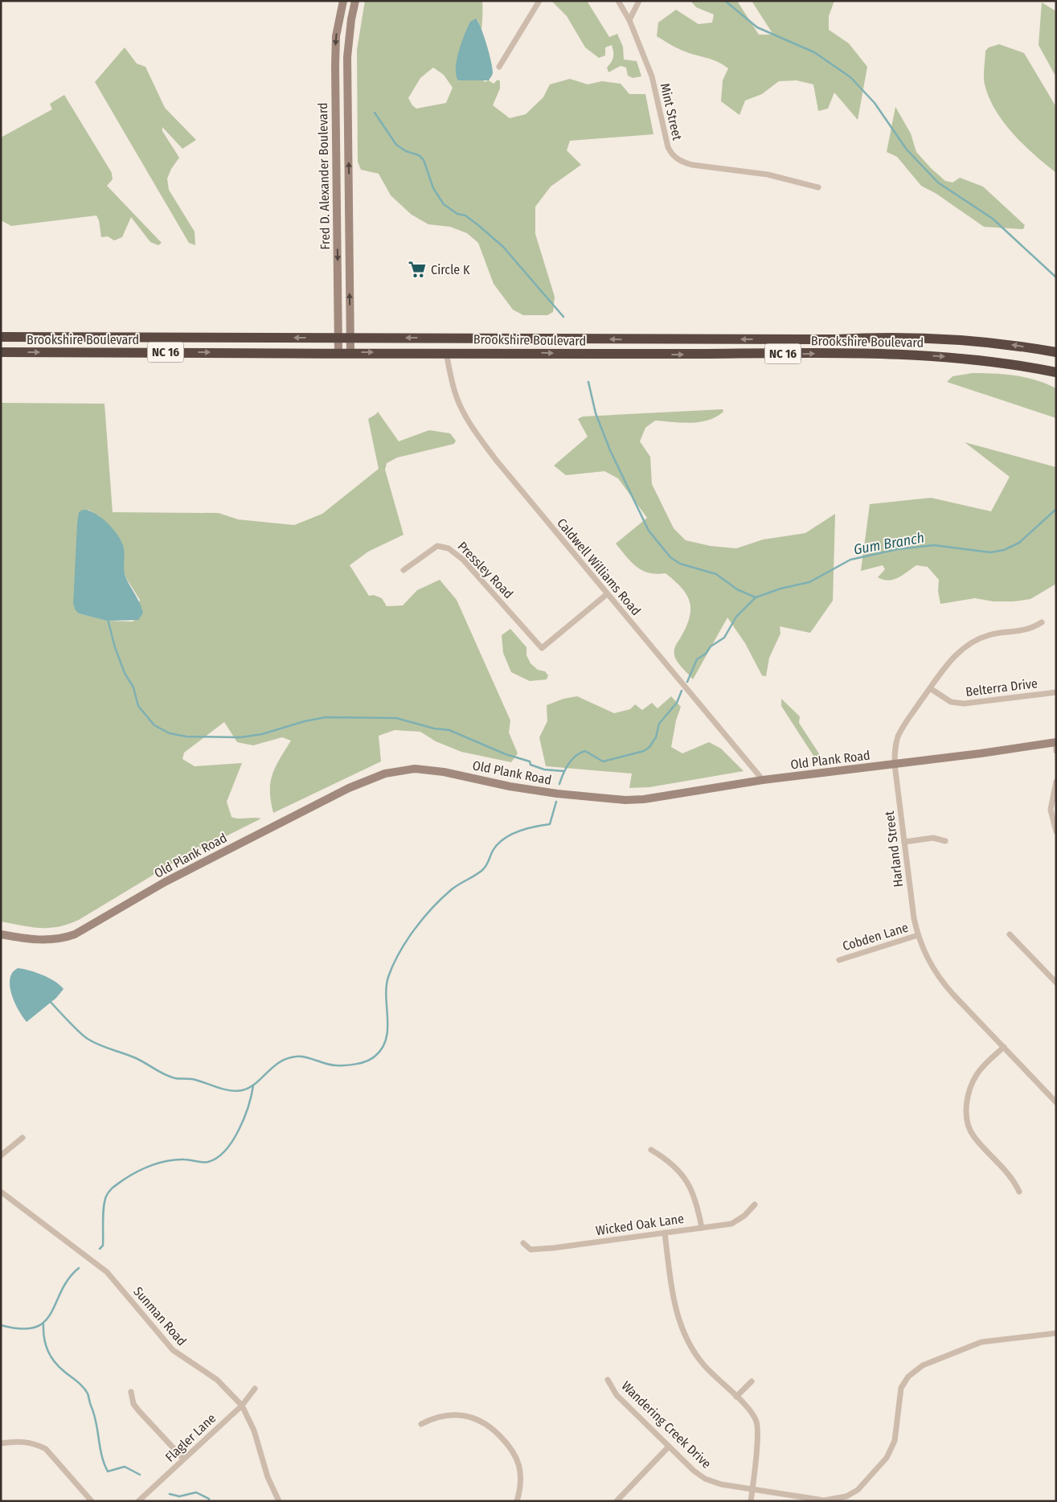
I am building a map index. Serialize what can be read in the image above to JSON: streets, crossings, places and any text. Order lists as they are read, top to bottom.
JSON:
{
  "streets": {
    "highway": ["Brookshire Boulevard", "NC 16"],
    "street": [
      "Mint Street",
      "Fred D. Alexander Boulevard",
      "Caldwell Williams Road",
      "Pressley Road",
      "Belterra Drive",
      "Old Plank Road",
      "Harland Street",
      "Cobden Lane",
      "Wicked Oak Lane",
      "Sunman Road",
      "Wandering Creek Drive",
      "Flagler Lane"
    ]
  },
  "crossings": [
    ["Fred D. Alexander Boulevard", "Brookshire Boulevard"],
    ["Brookshire Boulevard", "Caldwell Williams Road"],
    ["Caldwell Williams Road", "Pressley Road"],
    ["Caldwell Williams Road", "Old Plank Road"],
    ["Belterra Drive", "Harland Street"],
    ["Old Plank Road", "Harland Street"],
    ["Harland Street", "Cobden Lane"],
    ["Sunman Road", "Flagler Lane"]
  ],
  "water": ["Gum Branch"],
  "places": {
    "supermarket": ["Circle K"]
  }
}
